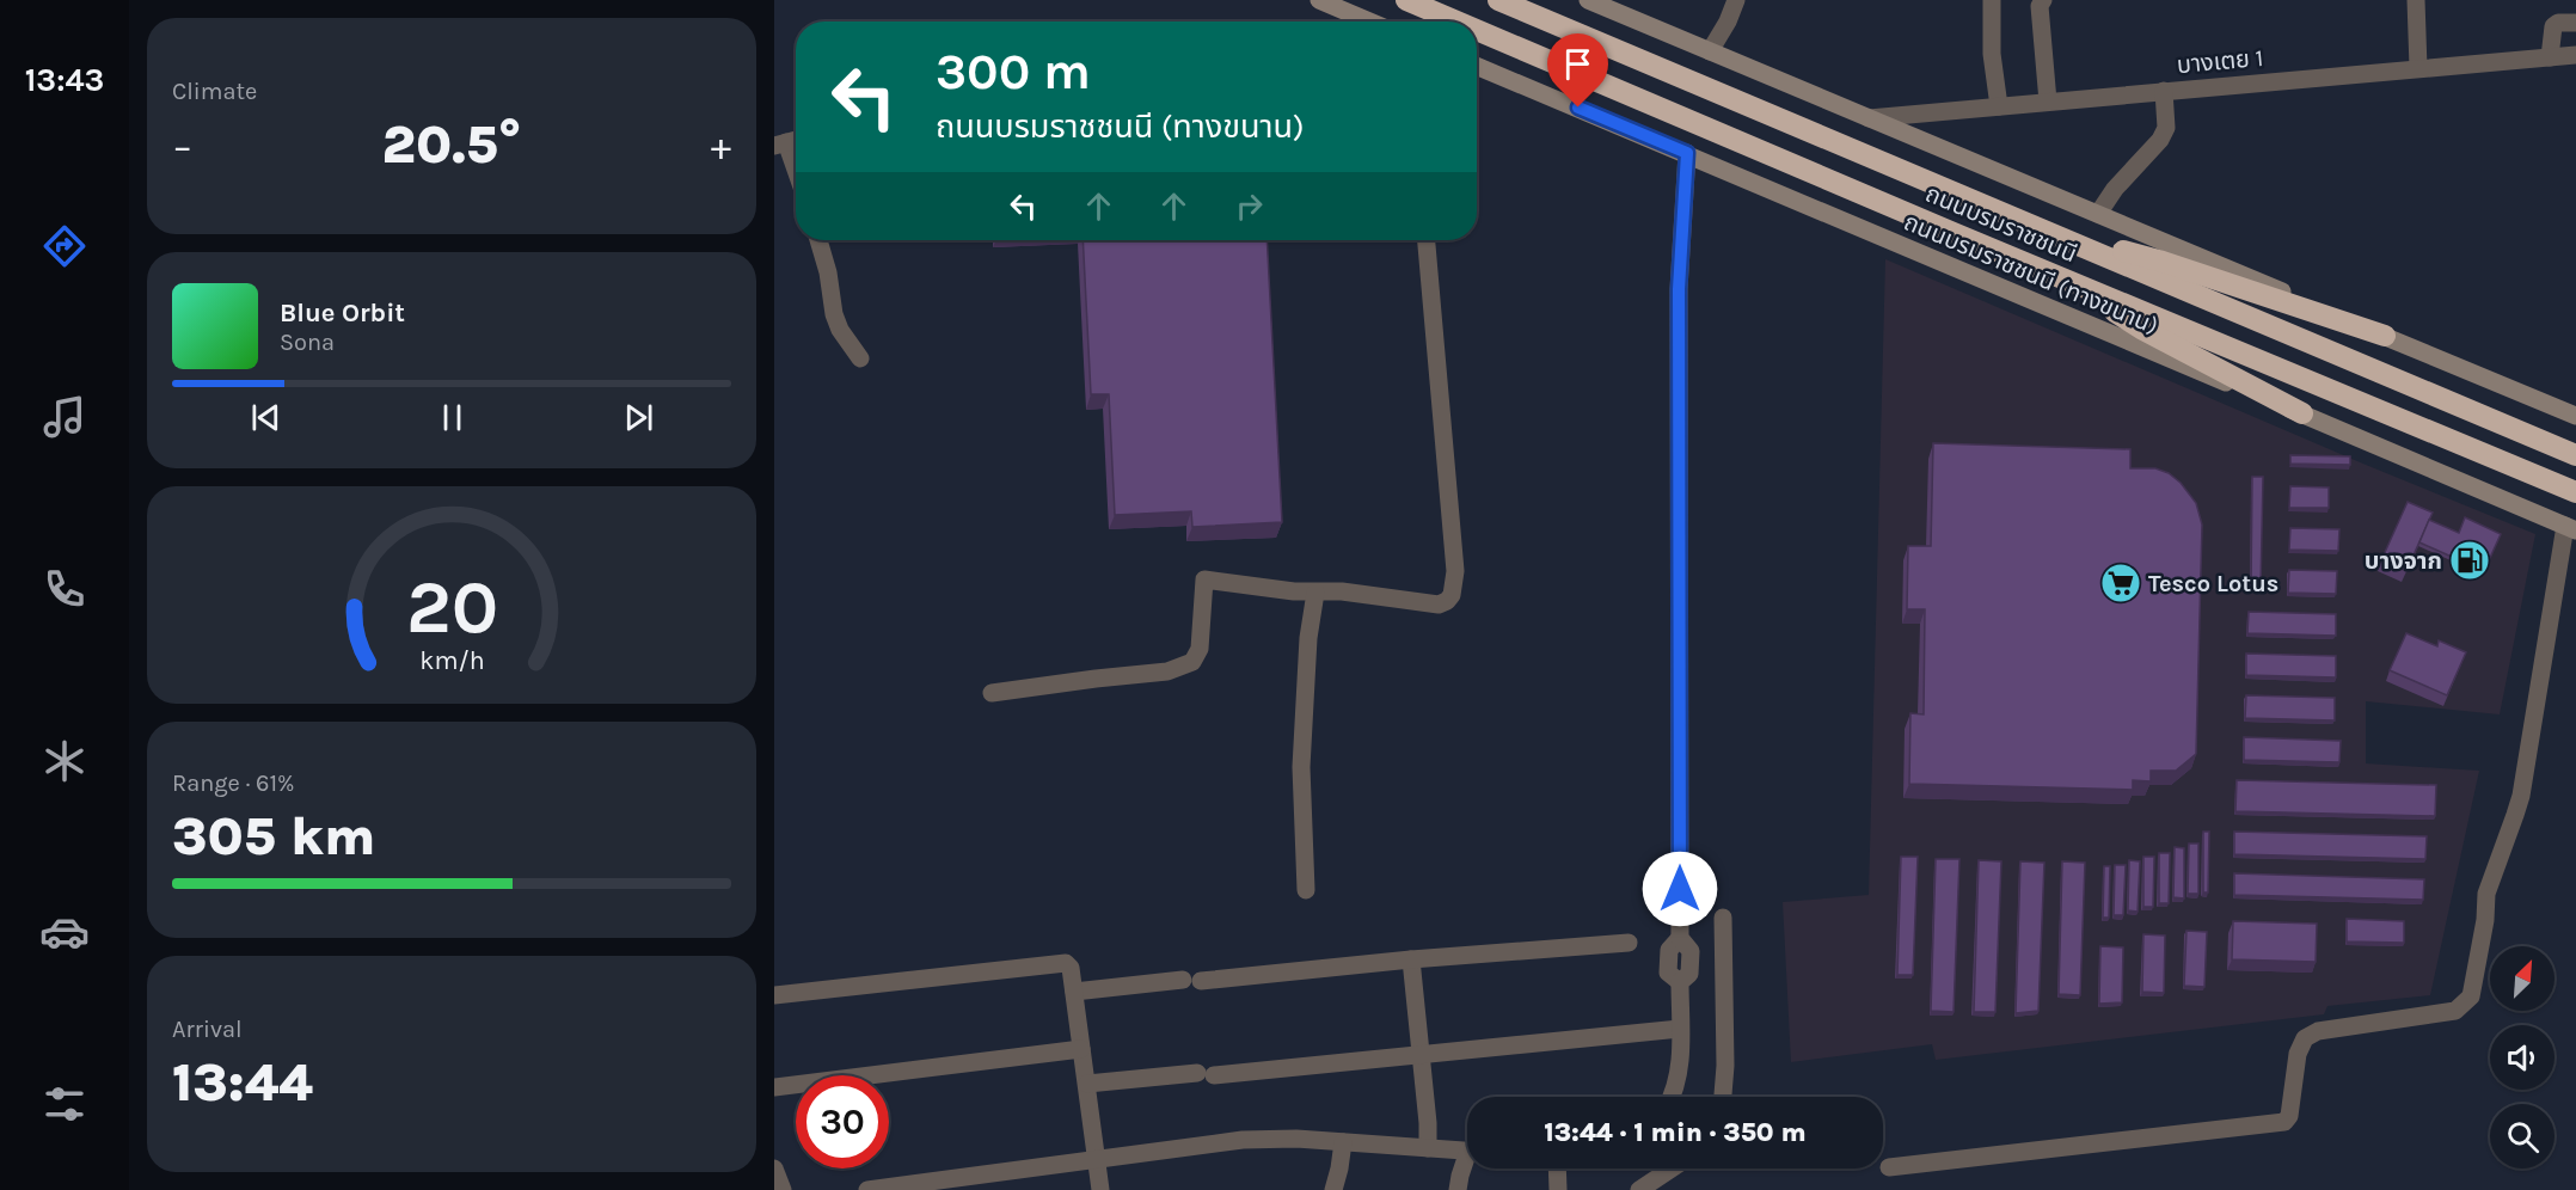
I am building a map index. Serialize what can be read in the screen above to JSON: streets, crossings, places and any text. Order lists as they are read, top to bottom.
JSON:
{
  "streets": {
    "highway": ["ถนนบรมราชชนนี"],
    "main road": ["ถนนบรมราชชนนี (ทางขนาน)"],
    "street": ["บางเตย 1"]
  },
  "places": {
    "fuel station": ["บางจาก"],
    "supermarket": ["Tesco Lotus"]
  },
  "north": "top right",
  "page": {
    "tabs": "13:43",
    "tile": [
      "Climate",
      ["Range · 61%", "305 km"],
      ["Arrival", "13:44"]
    ],
    "turn": ["300 m", "ถนนบรมราชชนนี (ทางขนาน)"],
    "heat": ["−", "20.5°", "+"],
    "song": ["Blue Orbit", "Sona"],
    "limit": "30",
    "trip": "13:44 · 1 min · 350 m",
    "gauge": ["20", "km/h"]
  }
}
